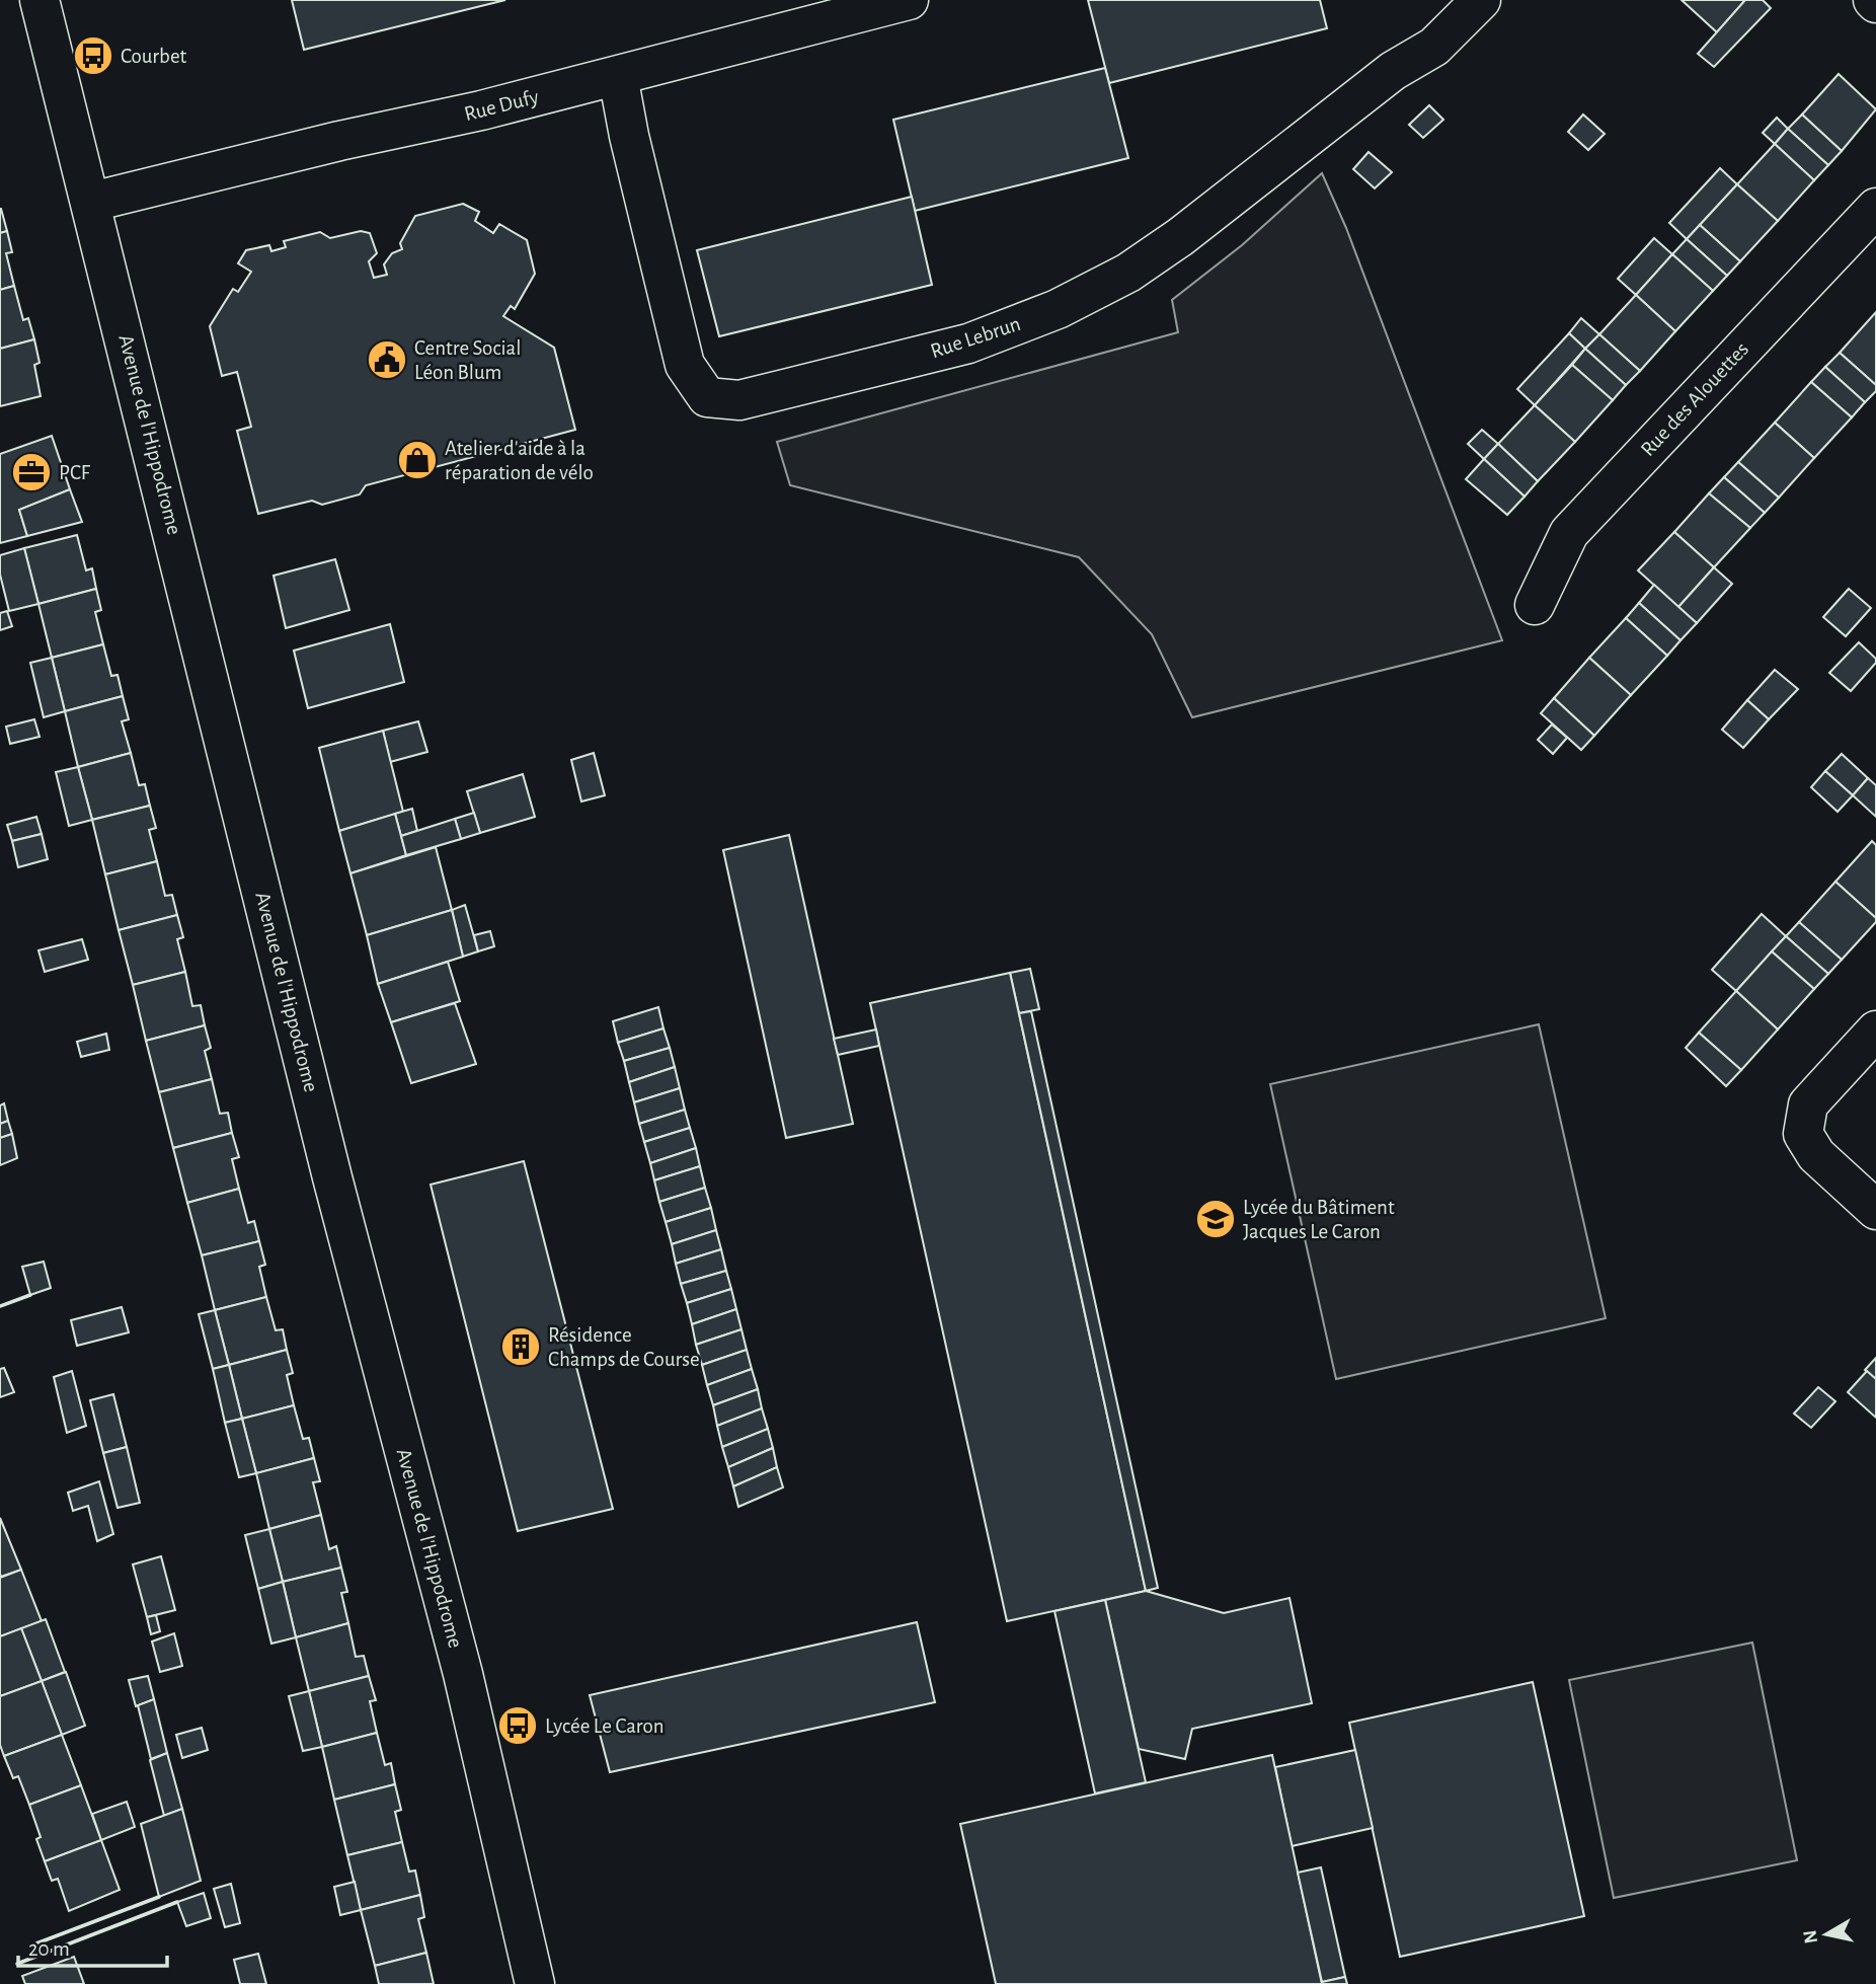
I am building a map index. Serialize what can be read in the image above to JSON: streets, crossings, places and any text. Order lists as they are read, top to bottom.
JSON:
{
  "streets": {
    "street": [
      "Rue Dufy",
      "Rue Lebrun",
      "Rue des Alouettes",
      "Avenue de l'Hippodrome"
    ]
  },
  "crossings": [
    ["Rue Dufy", "Rue Lebrun"],
    ["Rue Dufy", "Avenue de l'Hippodrome"]
  ],
  "places": {
    "bus stop": ["Courbet", "Lycée Le Caron"],
    "public building": ["Centre Social Léon Blum"],
    "shop": ["Atelier d'aide à la réparation de vélo"],
    "office": ["PCF"],
    "school or university": ["Lycée du Bâtiment Jacques Le Caron"],
    "building": ["Résidence Champs de Course"]
  },
  "scale_bar": "20 m",
  "north": "left"
}
